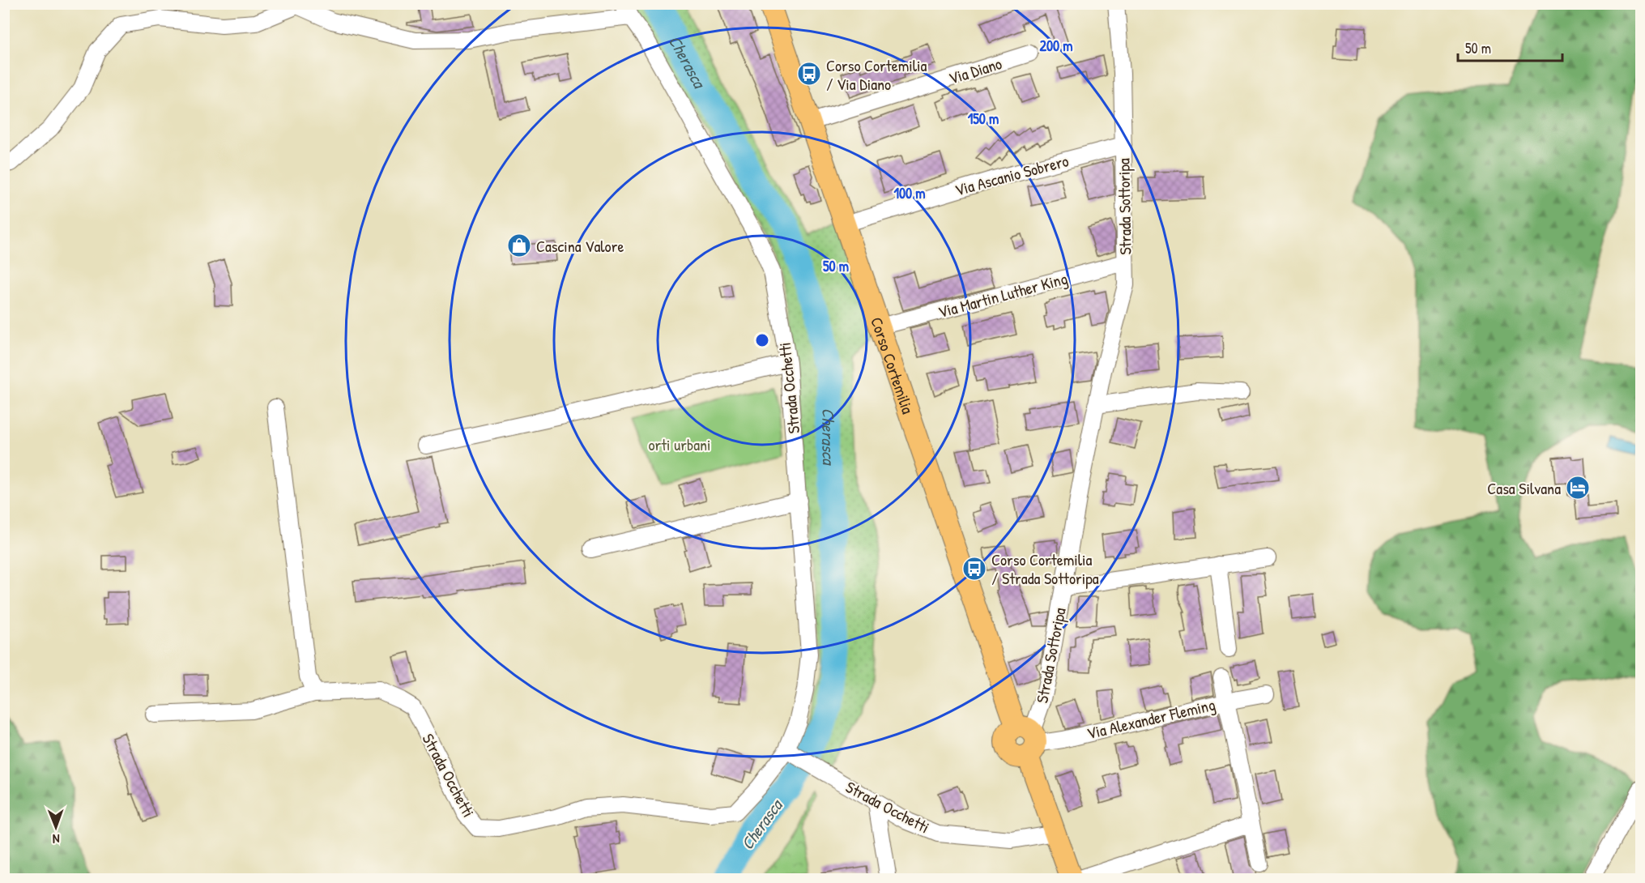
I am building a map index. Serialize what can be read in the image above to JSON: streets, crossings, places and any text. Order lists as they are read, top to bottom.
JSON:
{
  "streets": {
    "main road": ["Corso Cortemilia"],
    "street": [
      "Via Diano",
      "Via Ascanio Sobrero",
      "Strada Sottoripa",
      "Via Martin Luther King",
      "Strada Occhetti",
      "Via Alexander Fleming"
    ]
  },
  "crossings": [
    ["Via Diano", "Corso Cortemilia"],
    ["Via Ascanio Sobrero", "Strada Sottoripa"],
    ["Via Ascanio Sobrero", "Corso Cortemilia"],
    ["Strada Sottoripa", "Via Martin Luther King"],
    ["Strada Sottoripa", "Corso Cortemilia"],
    ["Strada Sottoripa", "Via Alexander Fleming"],
    ["Via Martin Luther King", "Corso Cortemilia"],
    ["Corso Cortemilia", "Strada Occhetti"],
    ["Corso Cortemilia", "Via Alexander Fleming"]
  ],
  "water": ["Cherasca"],
  "parks": ["orti urbani"],
  "places": {
    "bus stop": ["Corso Cortemilia / Via Diano", "Corso Cortemilia / Strada Sottoripa"],
    "shop": ["Cascina Valore"],
    "hotel": ["Casa Silvana"]
  },
  "scale_bar": "50 m",
  "north": "bottom",
  "rings": [
    "200 m",
    "150 m",
    "100 m",
    "50 m"
  ]
}
